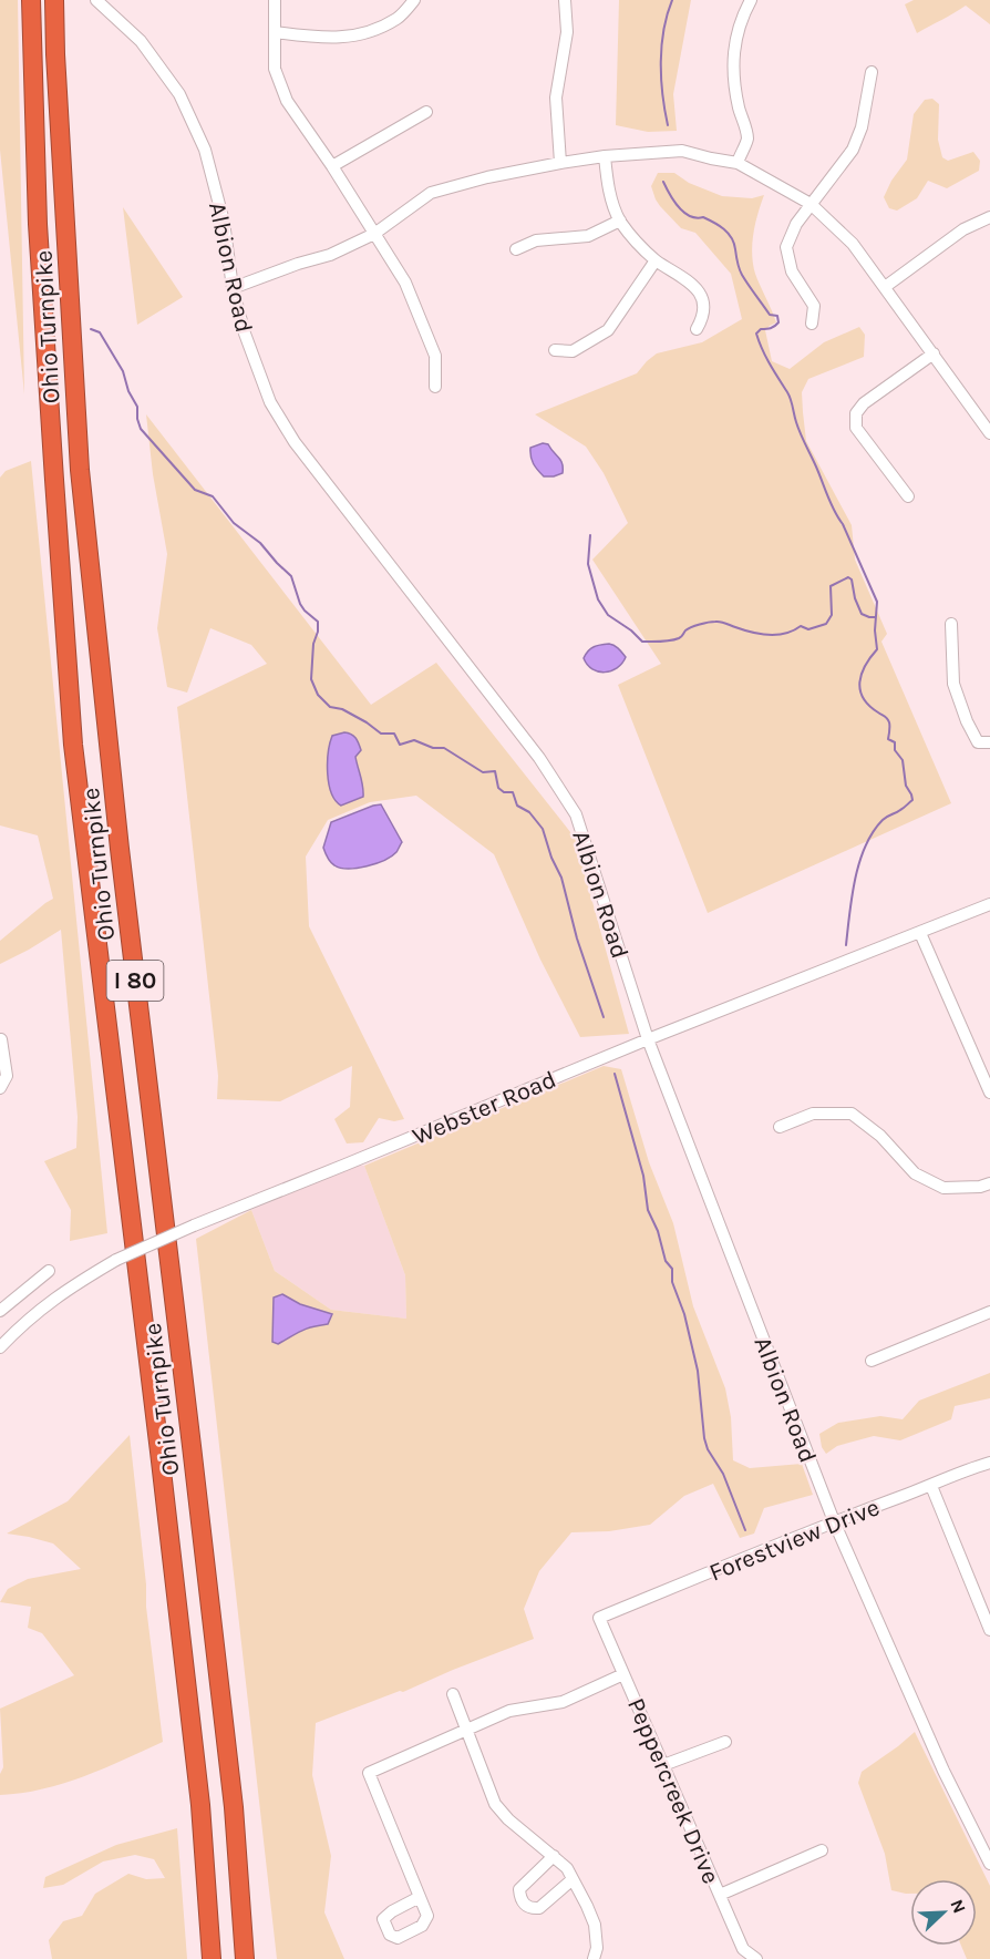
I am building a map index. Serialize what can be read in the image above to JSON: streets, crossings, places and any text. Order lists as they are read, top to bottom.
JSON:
{
  "streets": {
    "highway": ["Ohio Turnpike", "I 80"],
    "street": [
      "Albion Road",
      "Webster Road",
      "Forestview Drive",
      "Peppercreek Drive"
    ]
  },
  "crossings": [
    ["Albion Road", "Webster Road"],
    ["Albion Road", "Forestview Drive"],
    ["Forestview Drive", "Peppercreek Drive"]
  ],
  "north": "top right"
}
